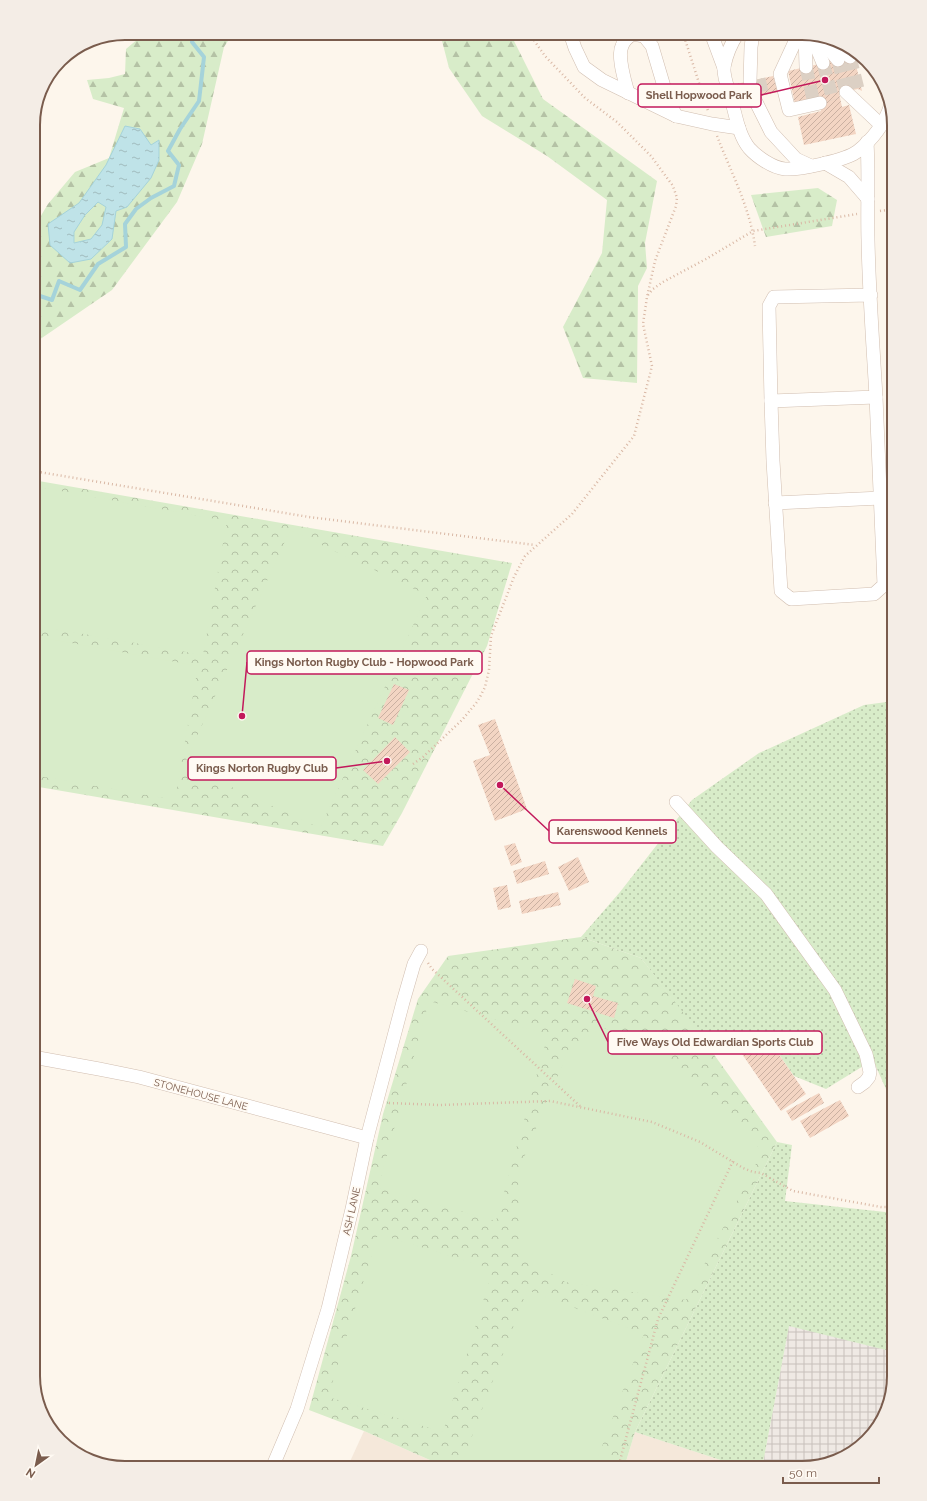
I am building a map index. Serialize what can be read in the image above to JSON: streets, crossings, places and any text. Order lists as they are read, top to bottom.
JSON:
{
  "streets": {
    "street": ["STONEHOUSE LANE", "ASH LANE"]
  },
  "crossings": [
    ["STONEHOUSE LANE", "ASH LANE"]
  ],
  "places": [
    "Shell Hopwood Park",
    "Kings Norton Rugby Club - Hopwood Park",
    "Kings Norton Rugby Club",
    "Karenswood Kennels",
    "Five Ways Old Edwardian Sports Club"
  ],
  "scale_bar": "50 m",
  "north": "bottom left"
}
